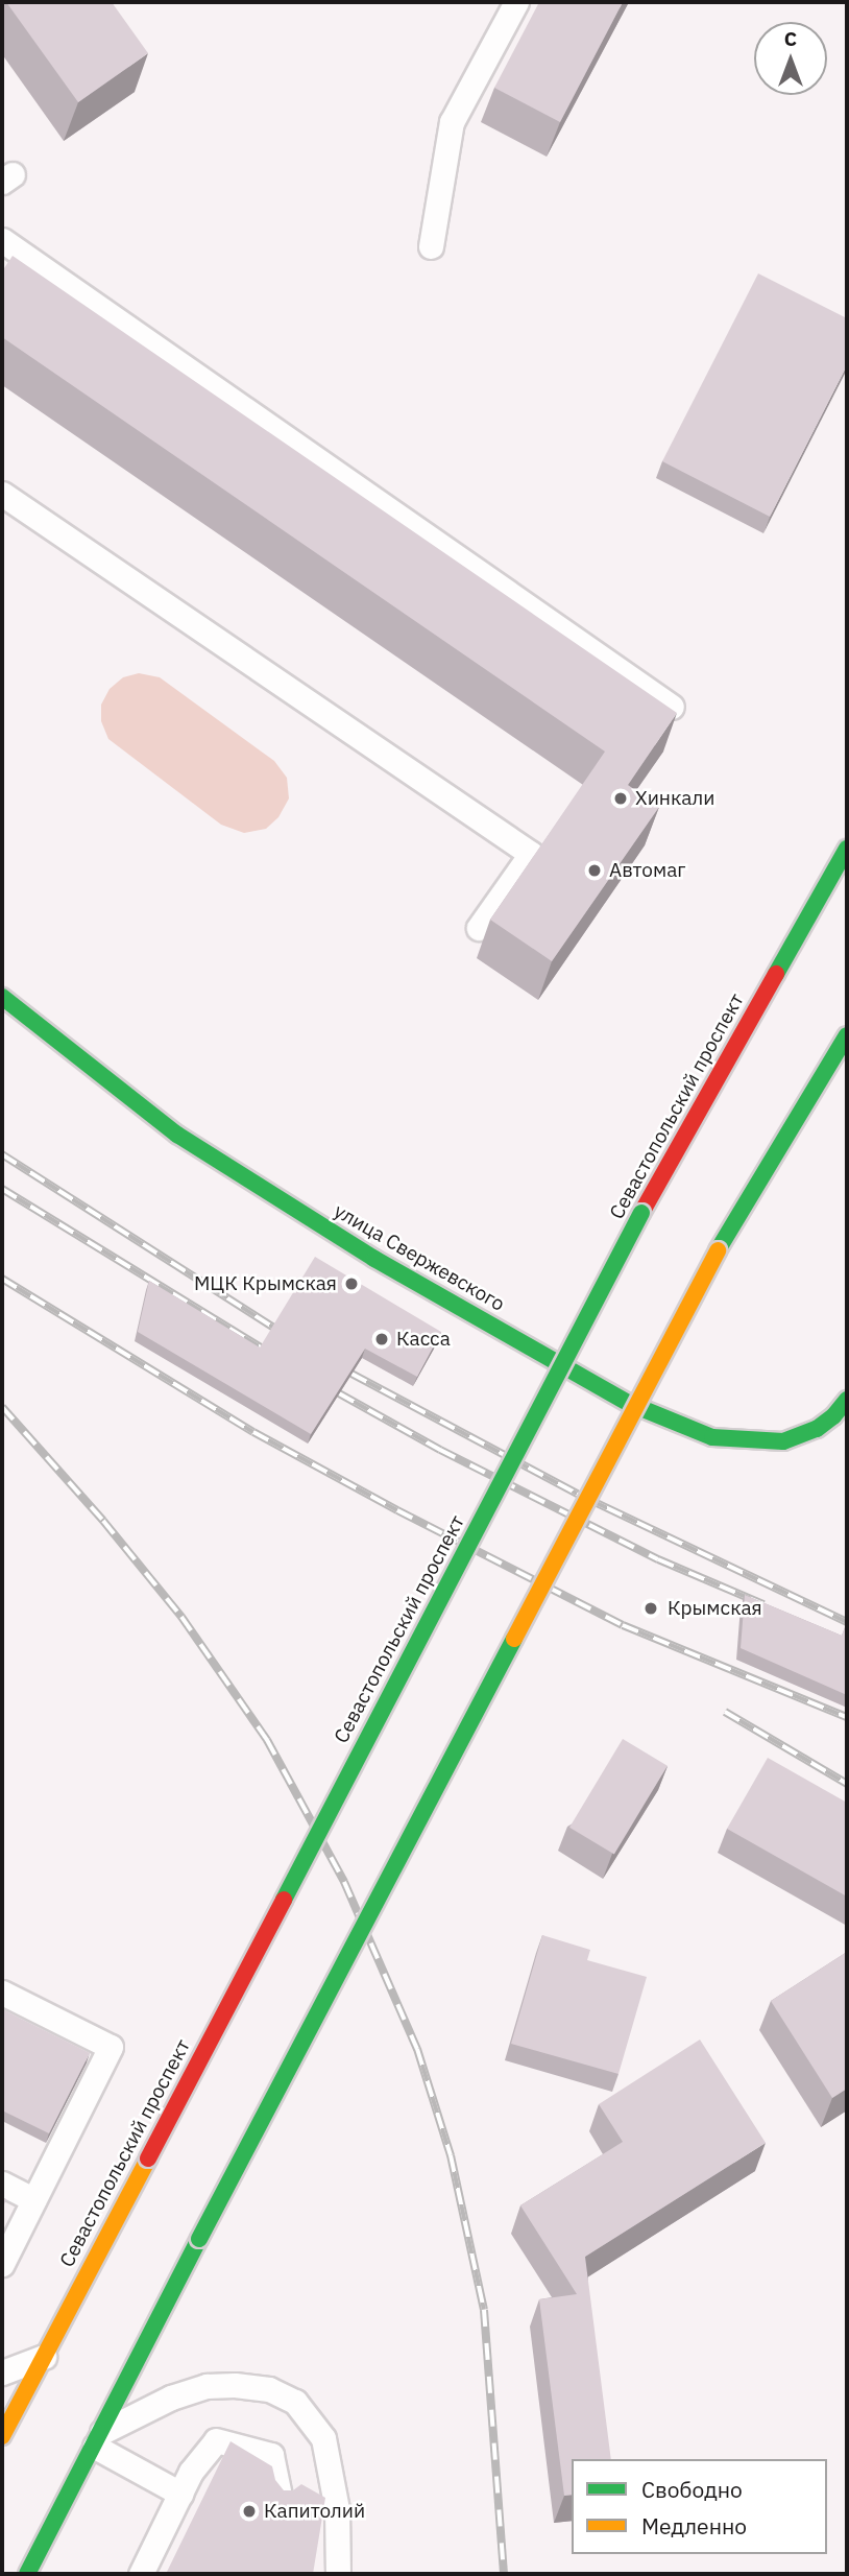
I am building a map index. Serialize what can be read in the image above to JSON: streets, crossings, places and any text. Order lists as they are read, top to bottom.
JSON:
{
  "streets": {
    "main road": ["Севастопольский проспект", "улица Свержевского"]
  },
  "places": [
    "Хинкали",
    "Автомаг",
    "МЦК Крымская",
    "Касса",
    "Крымская",
    "Капитолий"
  ],
  "legend": ["Свободно", "Медленно"],
  "north": "top"
}
